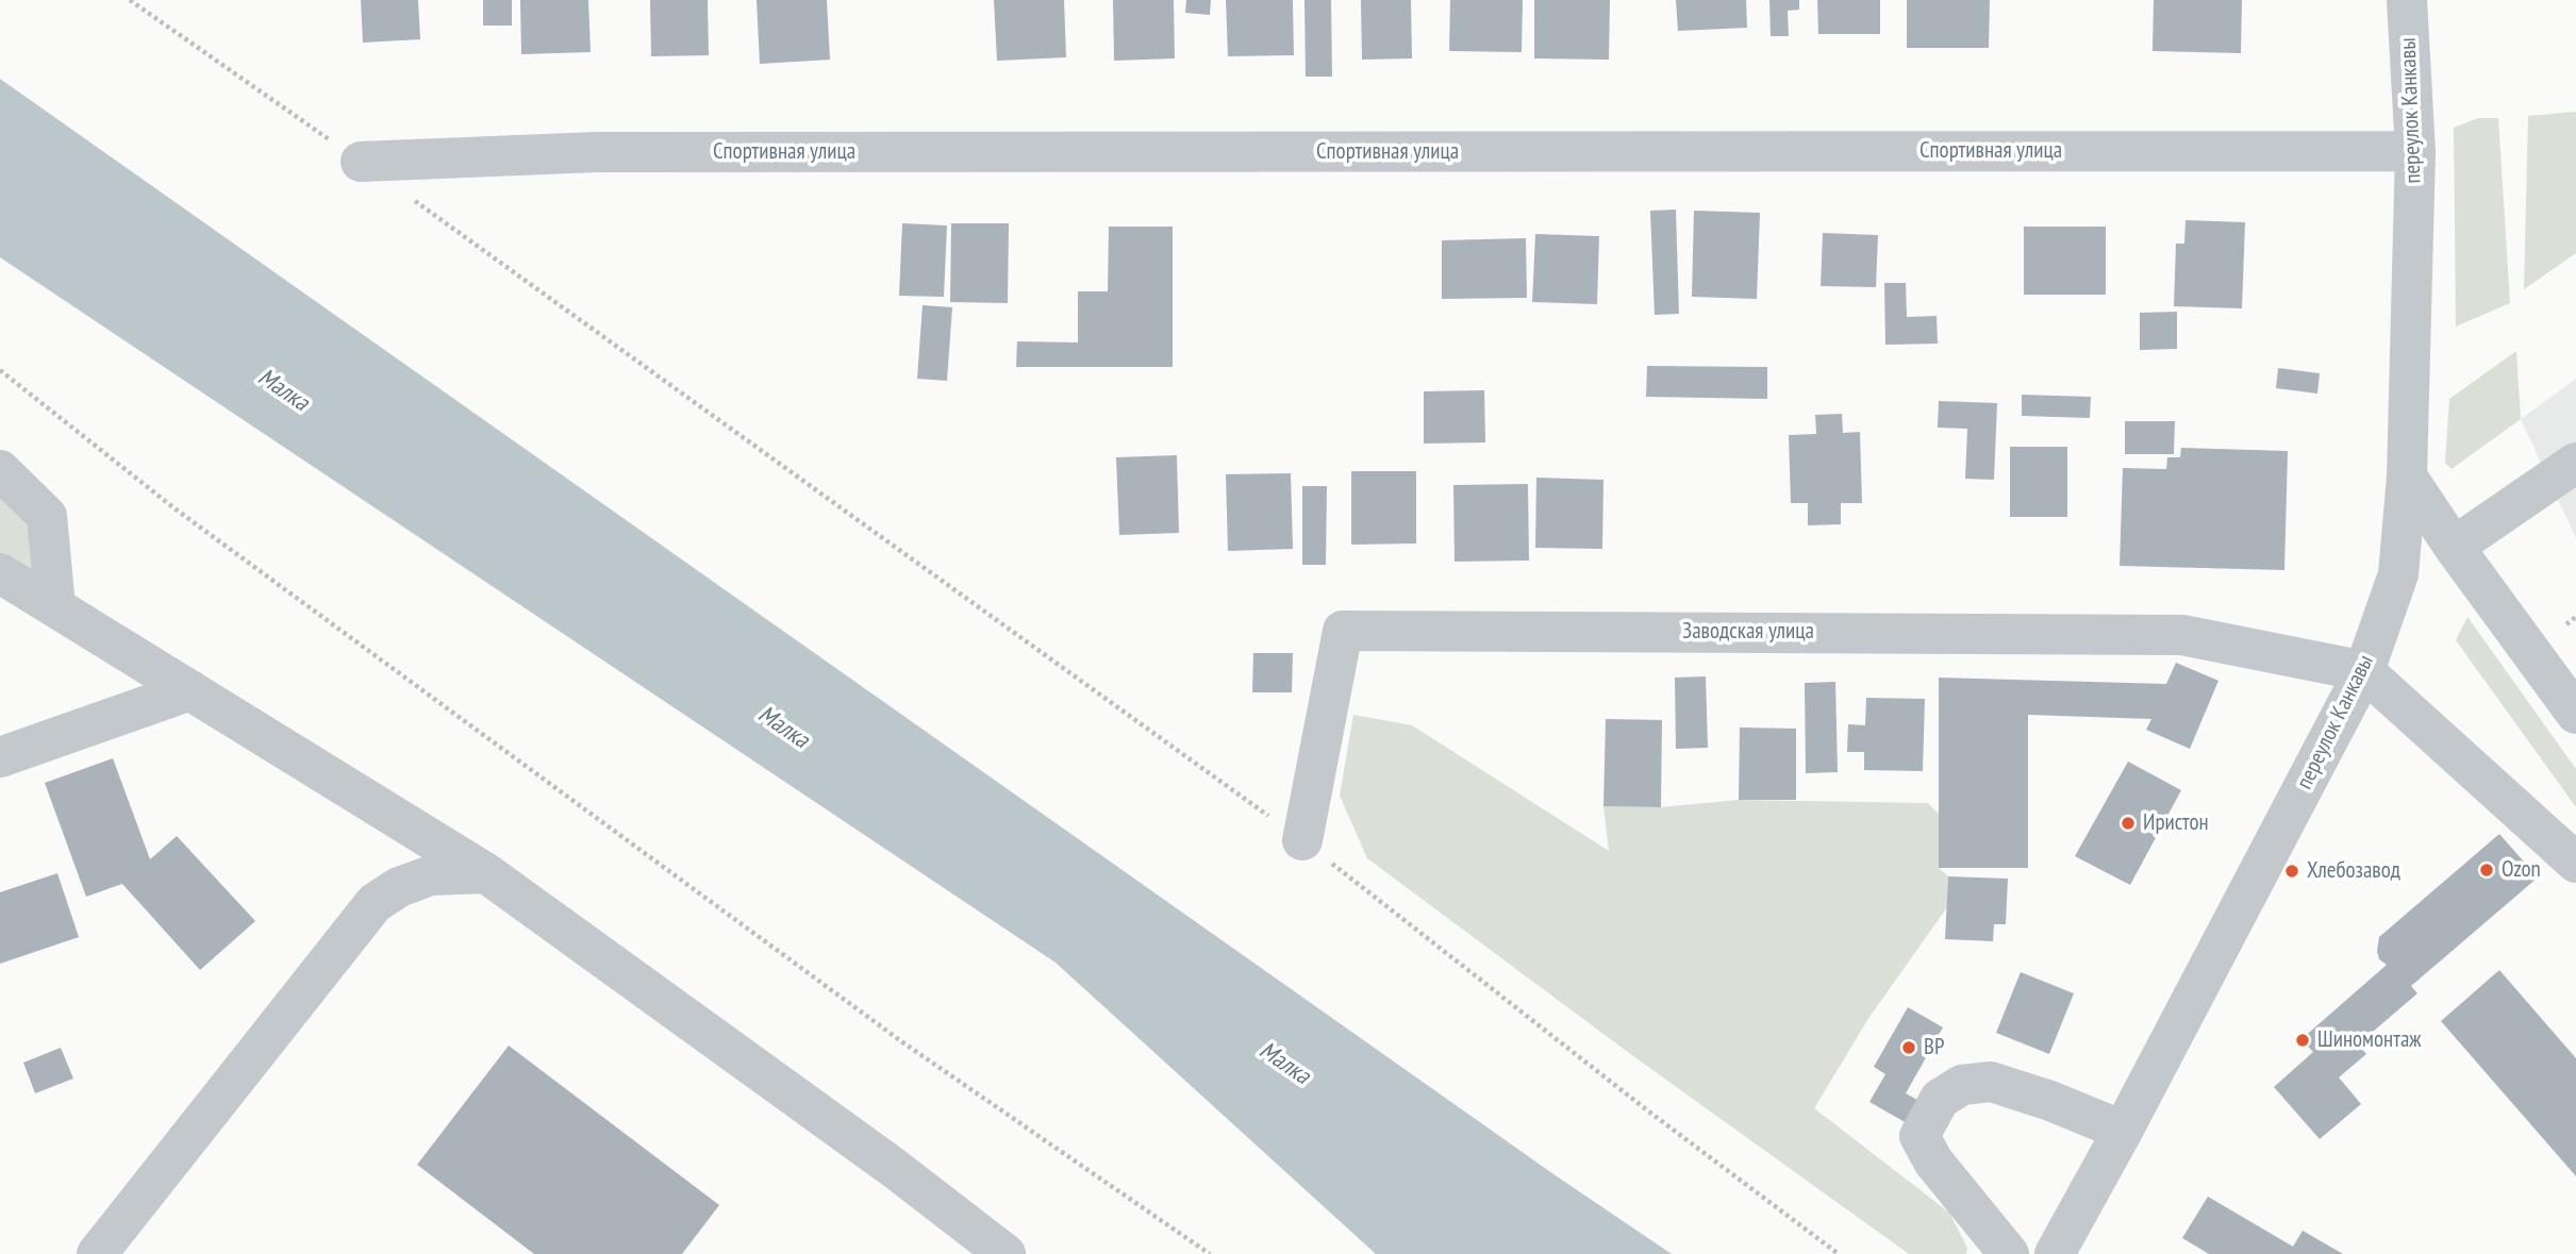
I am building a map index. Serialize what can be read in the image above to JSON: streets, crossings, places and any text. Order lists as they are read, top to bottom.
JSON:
{
  "streets": {
    "street": ["переулок Канкавы", "Спортивная улица", "Заводская улица"]
  },
  "crossings": [
    ["переулок Канкавы", "Спортивная улица"],
    ["переулок Канкавы", "Заводская улица"]
  ],
  "water": ["Малка"],
  "places": [
    "Иристон",
    "Ozon",
    "Хлебозавод",
    "Шиномонтаж",
    "BP"
  ]
}
